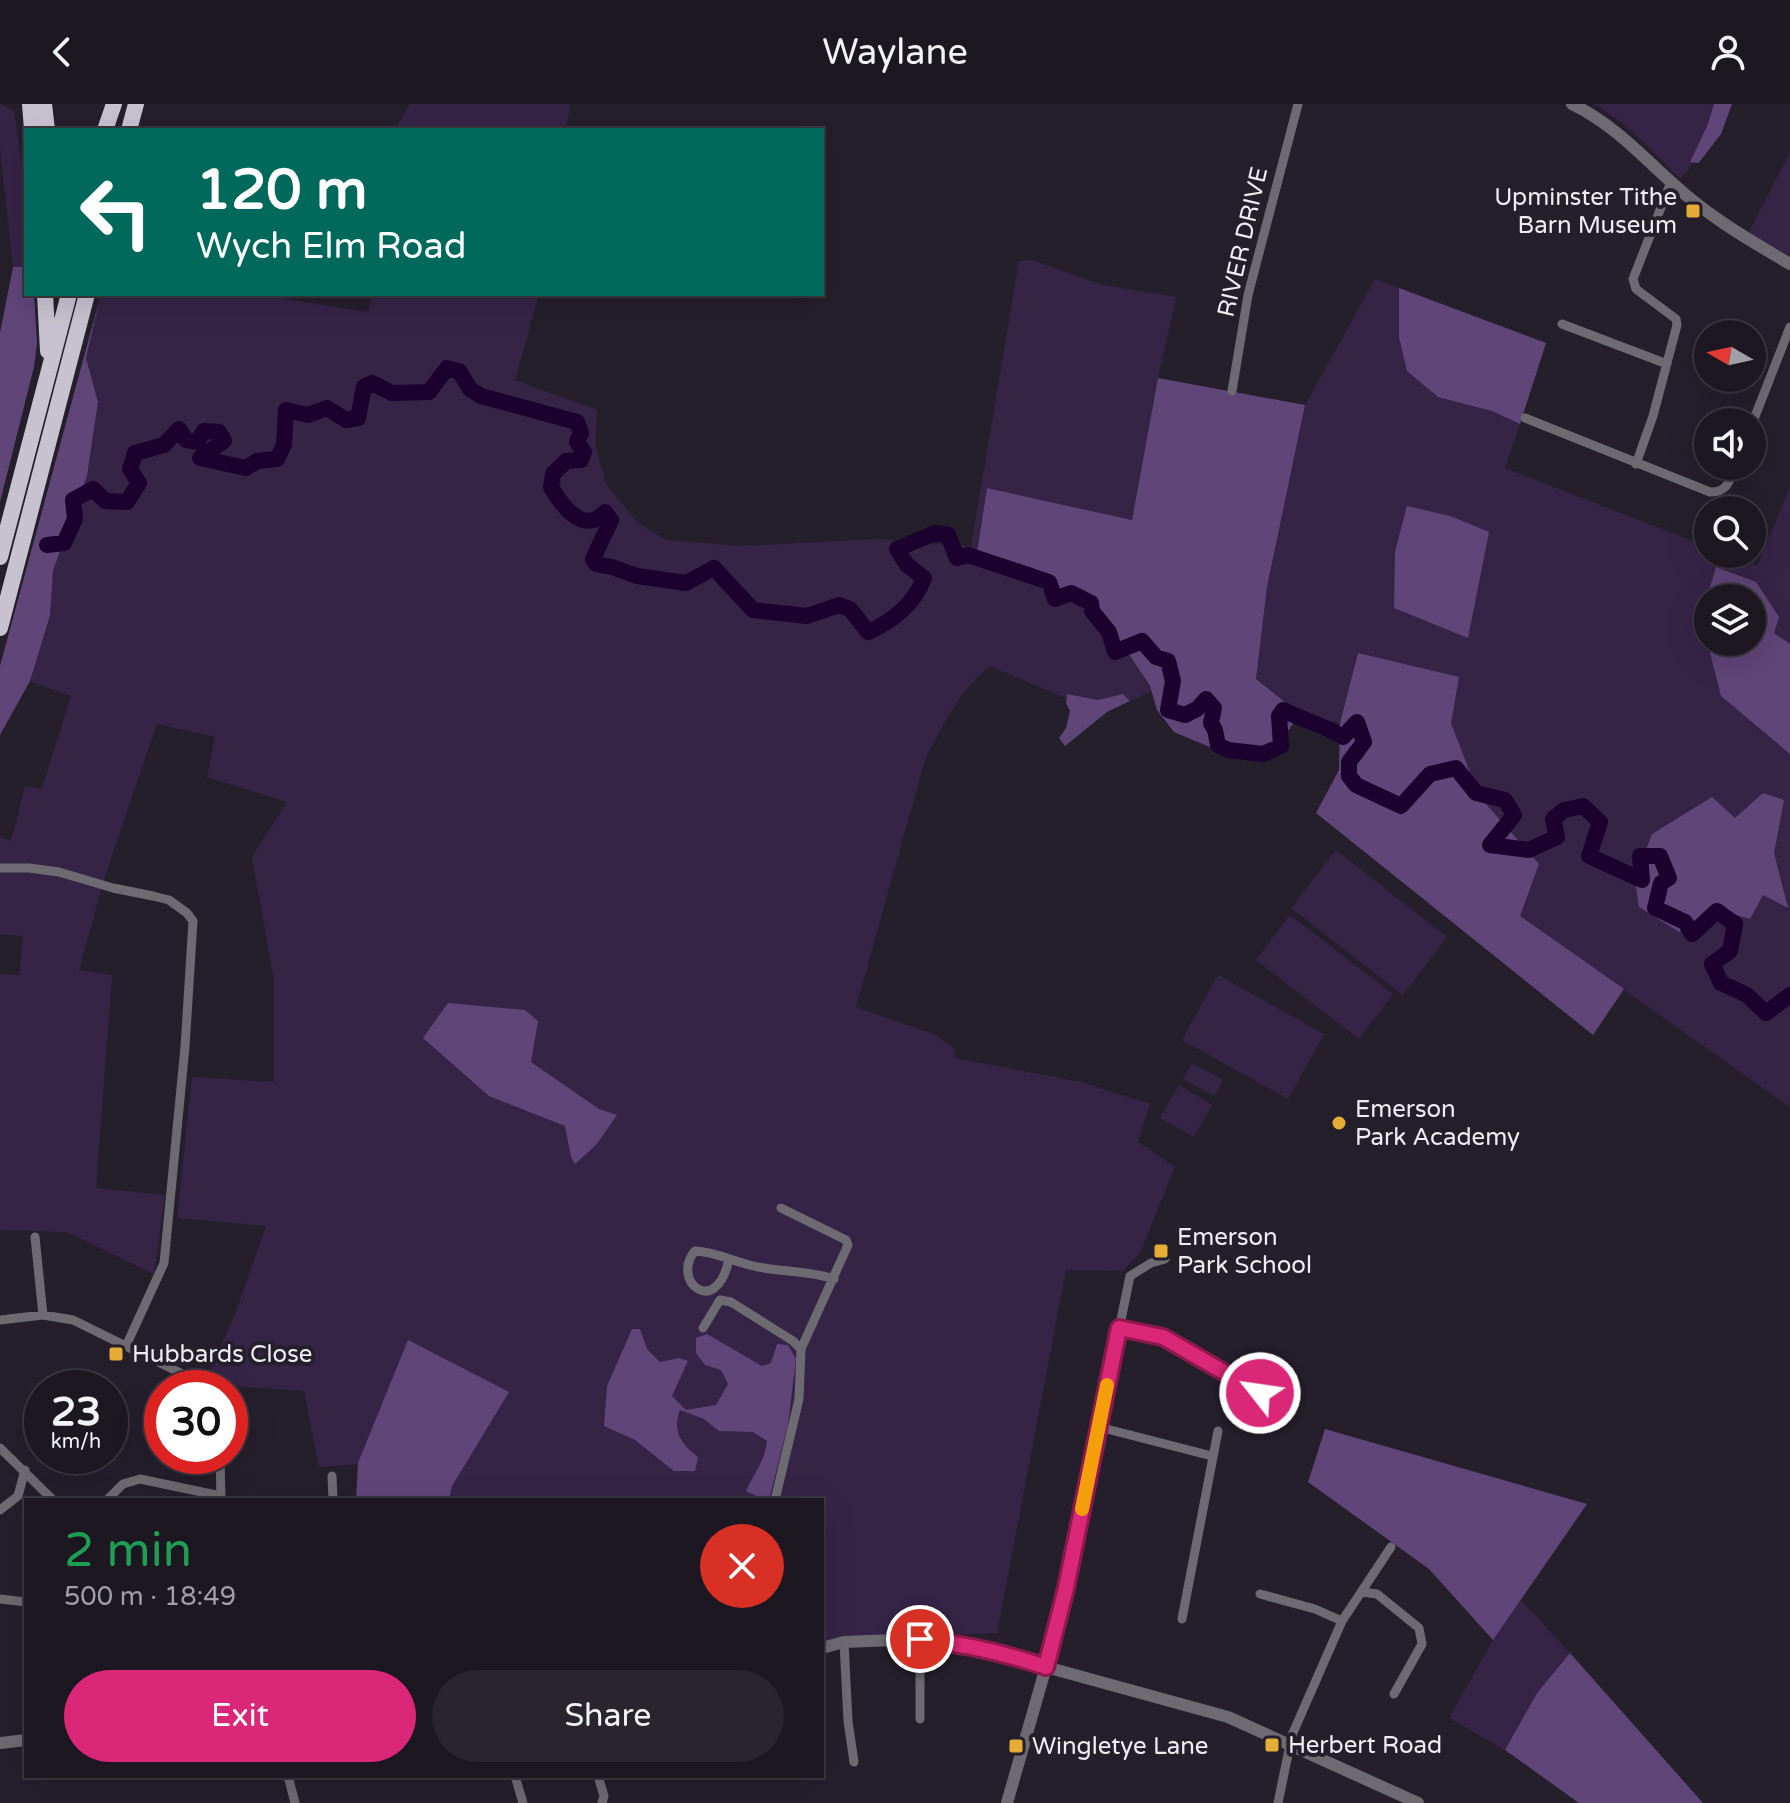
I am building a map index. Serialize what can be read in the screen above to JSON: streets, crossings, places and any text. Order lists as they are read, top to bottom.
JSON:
{
  "streets": {
    "street": ["RIVER DRIVE"]
  },
  "places": {
    "transit": [
      "Upminster Tithe Barn Museum",
      "Emerson Park School",
      "Hubbards Close",
      "Herbert Road",
      "Wingletye Lane"
    ],
    "other": ["Emerson Park Academy"]
  },
  "north": "left",
  "page": {
    "header": "Waylane",
    "turn": ["120 m", "Wych Elm Road"],
    "speed": "23 km/h",
    "limit": "30",
    "heading": ["2 min", "500 m · 18:49"],
    "buttons": ["Exit", "Share"]
  }
}
